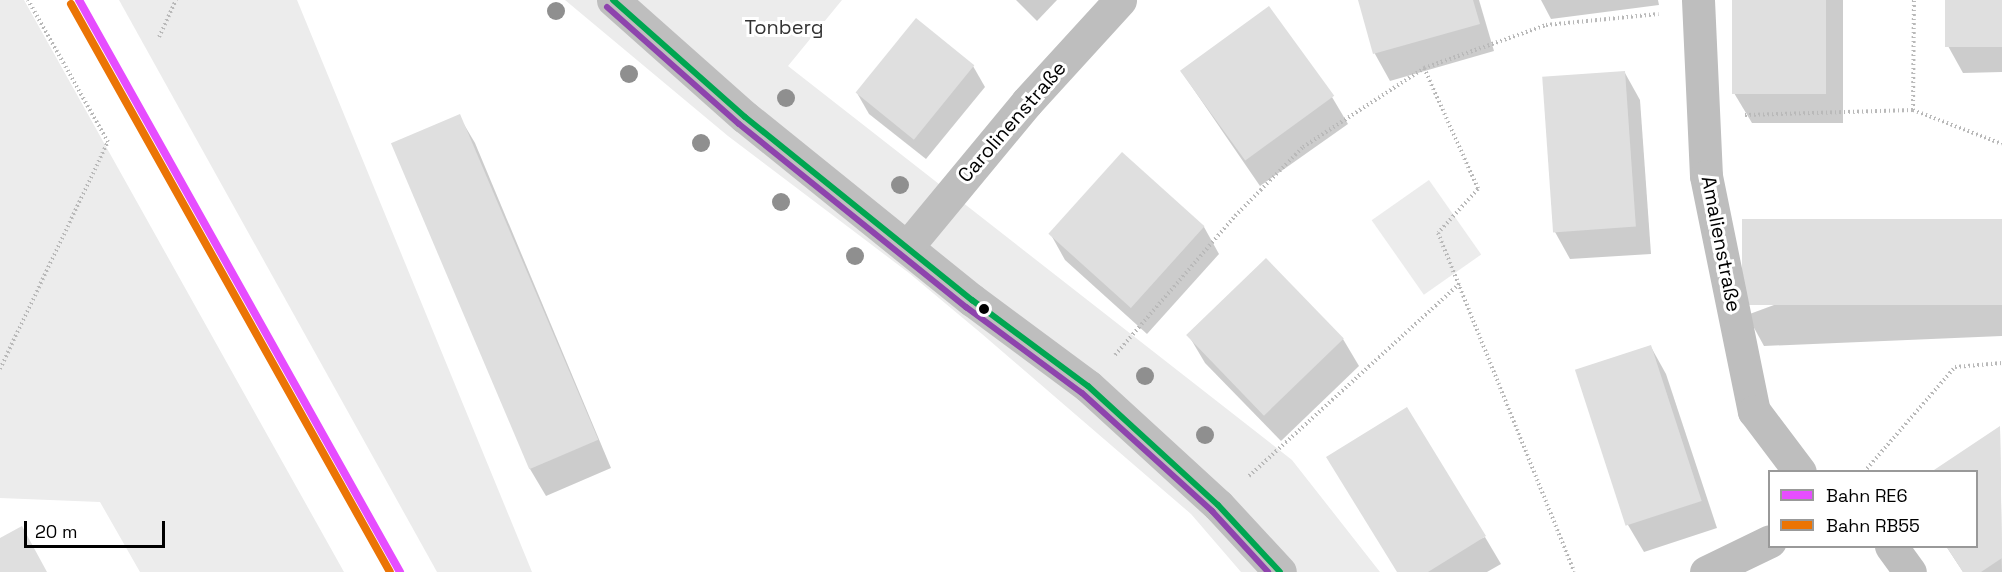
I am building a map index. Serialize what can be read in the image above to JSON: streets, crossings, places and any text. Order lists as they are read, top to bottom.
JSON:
{
  "streets": {
    "street": ["Carolinenstraße", "Amalienstraße"]
  },
  "parks": ["Tonberg"],
  "lines": ["rail line RE6", "rail line RB55"],
  "legend": ["Bahn RE6", "Bahn RB55"],
  "scale_bar": "20 m"
}
